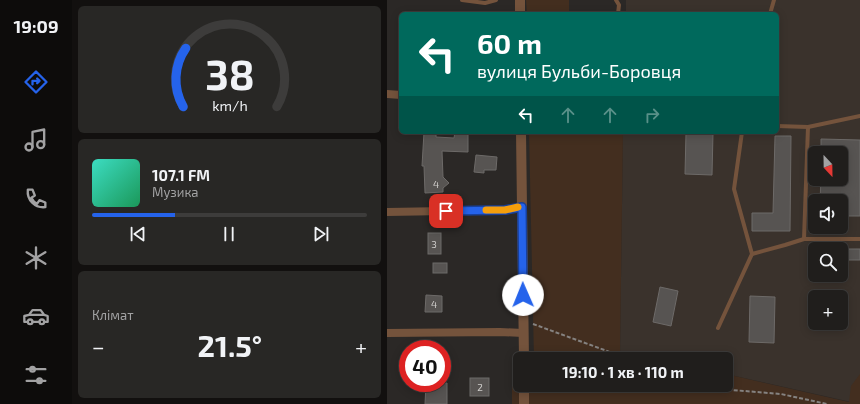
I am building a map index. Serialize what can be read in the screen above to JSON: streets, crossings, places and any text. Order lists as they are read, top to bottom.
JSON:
{
  "house_numbers": [
    "4",
    "3",
    "4",
    "2"
  ],
  "north": "bottom",
  "page": {
    "tabs": "19:09",
    "turn": ["60 m", "вулиця Бульби-Боровця"],
    "map_buttons": "+",
    "song": ["107.1 FM", "Музика"],
    "tile": "Клімат",
    "heat": ["−", "21.5°", "+"],
    "limit": "40",
    "trip": "19:10 · 1 хв · 110 m",
    "gauge": ["38", "km/h"]
  }
}
